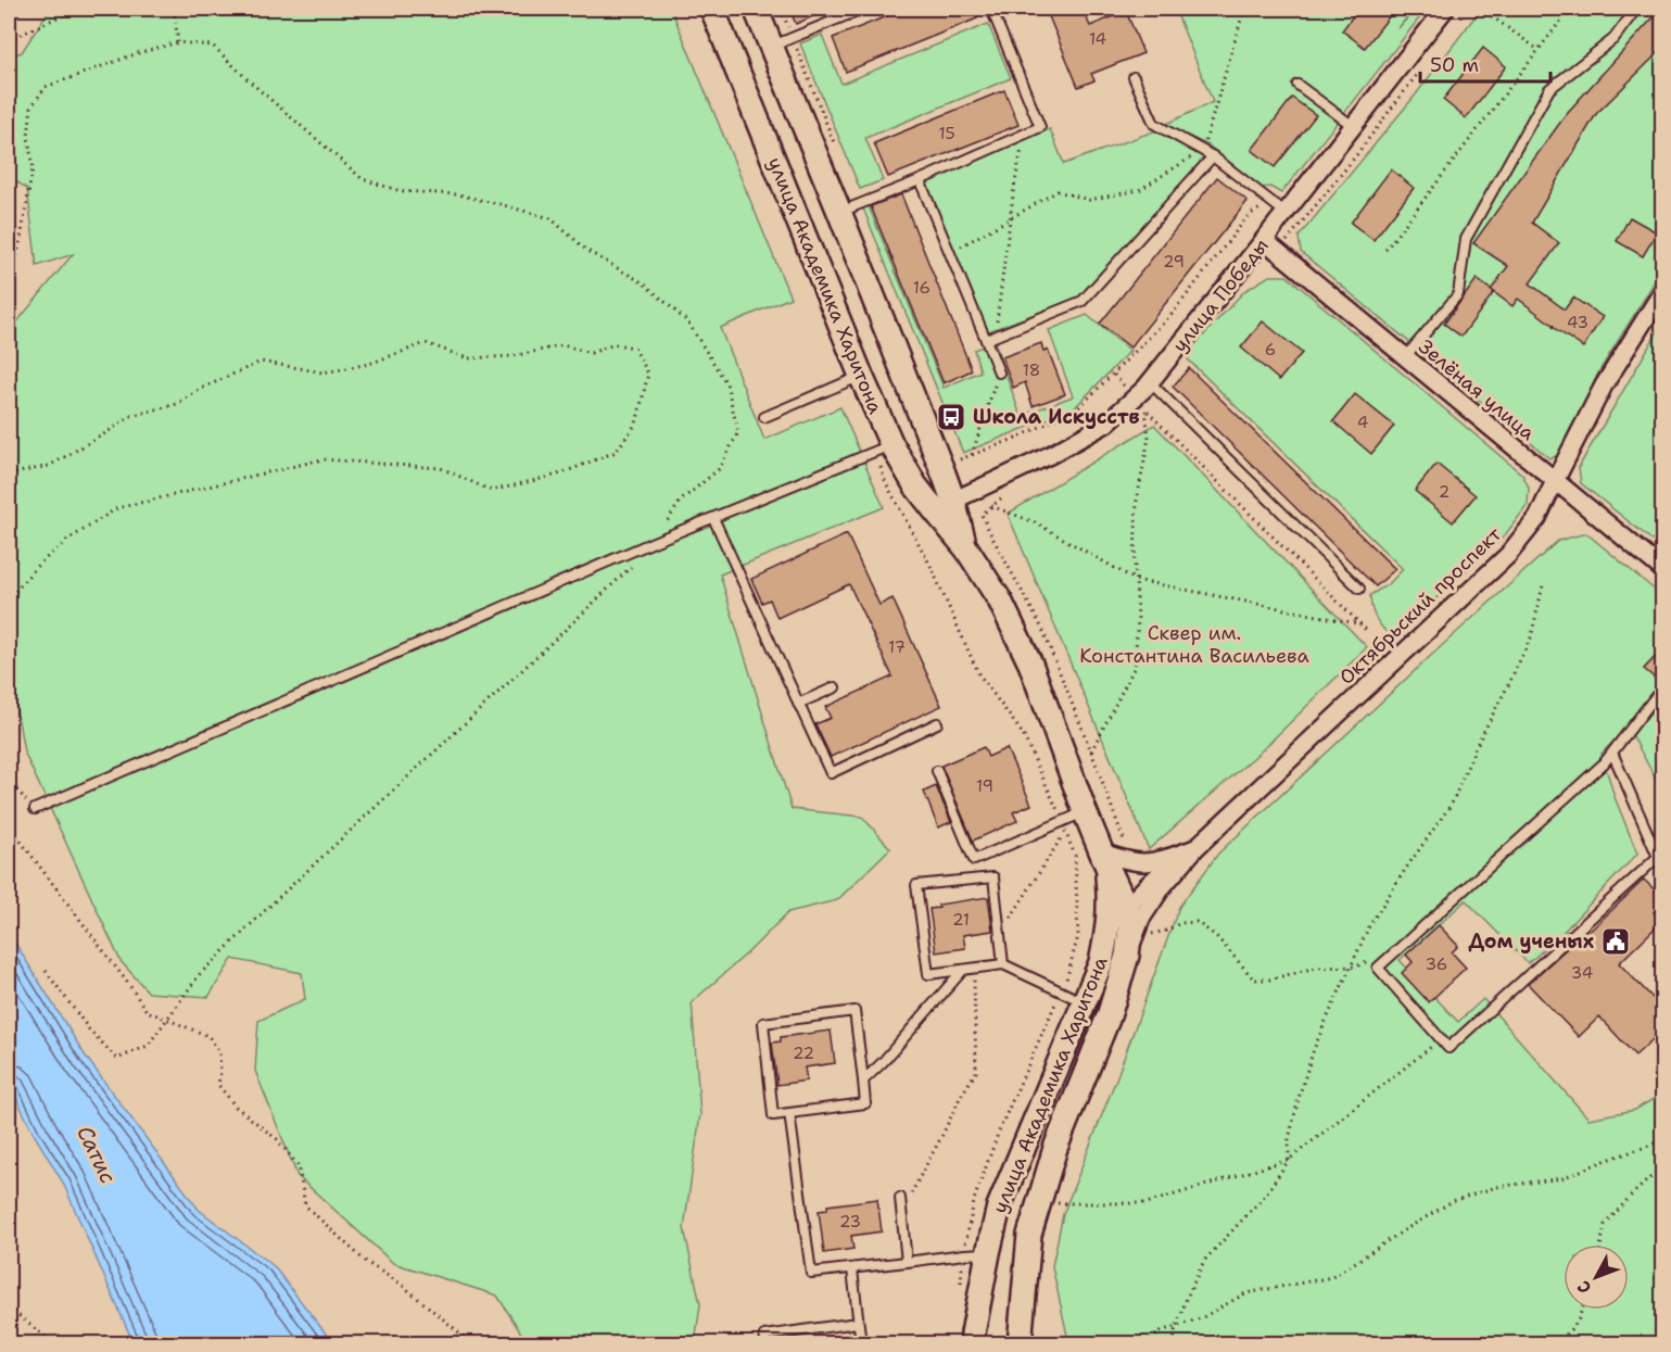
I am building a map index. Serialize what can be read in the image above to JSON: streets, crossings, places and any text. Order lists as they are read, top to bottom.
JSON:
{
  "streets": {
    "main road": ["улица Академика Харитона"],
    "street": ["улица Победы", "Зелёная улица", "Октябрьский проспект"]
  },
  "crossings": [
    ["улица Академика Харитона", "улица Победы"],
    ["улица Академика Харитона", "Октябрьский проспект"],
    ["улица Победы", "Зелёная улица"],
    ["Зелёная улица", "Октябрьский проспект"]
  ],
  "water": ["Сатис"],
  "parks": ["Сквер им. Константина Васильева"],
  "places": {
    "bus stop": ["Школа Искусств"],
    "public building": ["Дом ученых"]
  },
  "house_numbers": [
    "14",
    "15",
    "29",
    "16",
    "43",
    "6",
    "18",
    "4",
    "2",
    "17",
    "19",
    "21",
    "36",
    "34",
    "22",
    "23"
  ],
  "scale_bar": "50 m",
  "north": "bottom left"
}
